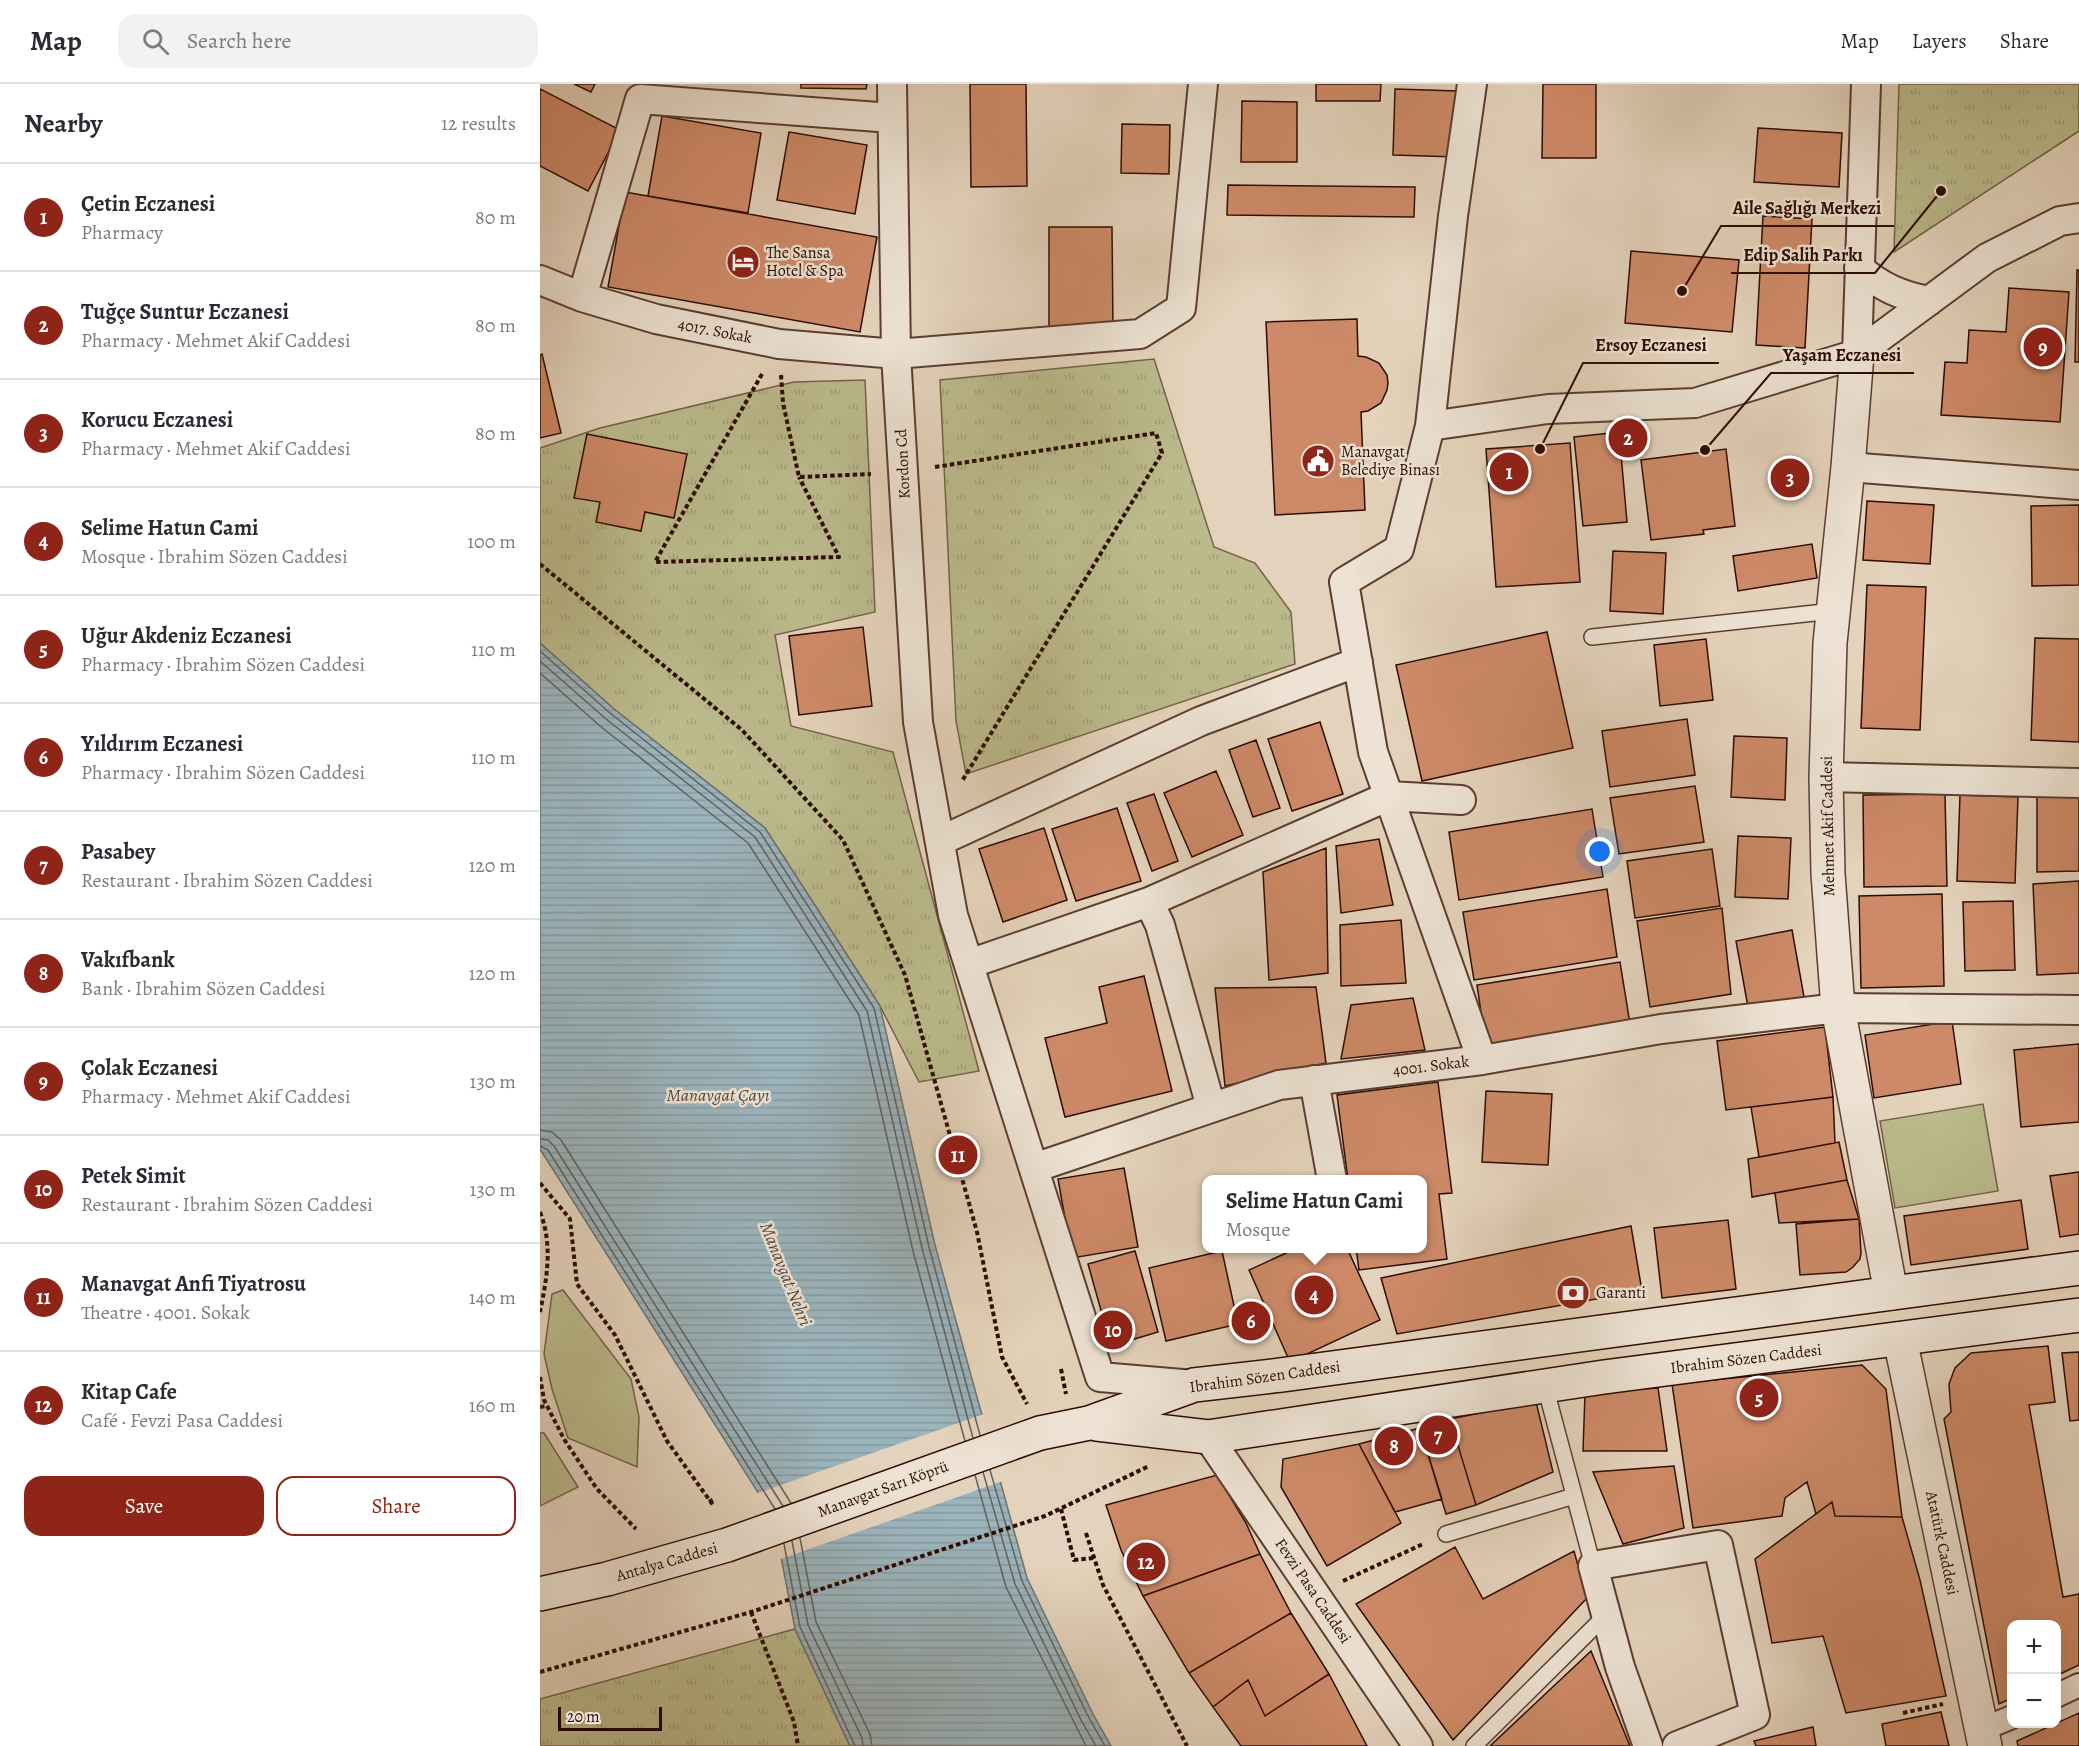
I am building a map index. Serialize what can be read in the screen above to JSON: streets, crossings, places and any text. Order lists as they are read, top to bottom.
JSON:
{
  "streets": {
    "main road": [
      "Mehmet Akif Caddesi",
      "Ibrahim Sözen Caddesi",
      "Manavgat Sarı Köprü",
      "Atatürk Caddesi",
      "Antalya Caddesi"
    ],
    "street": [
      "4017. Sokak",
      "Kordon Cd",
      "4001. Sokak",
      "Fevzi Pasa Caddesi"
    ]
  },
  "crossings": [
    ["4017. Sokak", "Kordon Cd"],
    ["Kordon Cd", "4001. Sokak"],
    ["Kordon Cd", "Ibrahim Sözen Caddesi"],
    ["Mehmet Akif Caddesi", "4001. Sokak"],
    ["Mehmet Akif Caddesi", "Ibrahim Sözen Caddesi"],
    ["Ibrahim Sözen Caddesi", "Atatürk Caddesi"],
    ["Ibrahim Sözen Caddesi", "Fevzi Pasa Caddesi"],
    ["Manavgat Sarı Köprü", "Antalya Caddesi"]
  ],
  "water": ["Manavgat Çayı", "Manavgat Nehri"],
  "places": {
    "other": [
      "Edip Salih Parkı",
      "Aile Sağlığı Merkezi",
      "Ersoy Eczanesi",
      "Yaşam Eczanesi"
    ],
    "hotel": ["The Sansa Hotel & Spa"],
    "public building": ["Manavgat Belediye Binası"],
    "bank": ["Garanti"]
  },
  "scale_bar": "20 m",
  "page": {
    "header": "Map",
    "search": "Search here",
    "nav": ["Map", "Layers", "Share"],
    "heading": ["Nearby", "12 results"],
    "list": [
      {
        "mark": "1",
        "name": "Çetin Eczanesi",
        "note": "Pharmacy",
        "value": "80 m"
      },
      {
        "mark": "2",
        "name": "Tuğçe Suntur Eczanesi",
        "note": "Pharmacy · Mehmet Akif Caddesi",
        "value": "80 m"
      },
      {
        "mark": "3",
        "name": "Korucu Eczanesi",
        "note": "Pharmacy · Mehmet Akif Caddesi",
        "value": "80 m"
      },
      {
        "mark": "4",
        "name": "Selime Hatun Cami",
        "note": "Mosque · Ibrahim Sözen Caddesi",
        "value": "100 m"
      },
      {
        "mark": "5",
        "name": "Uğur Akdeniz Eczanesi",
        "note": "Pharmacy · Ibrahim Sözen Caddesi",
        "value": "110 m"
      },
      {
        "mark": "6",
        "name": "Yıldırım Eczanesi",
        "note": "Pharmacy · Ibrahim Sözen Caddesi",
        "value": "110 m"
      },
      {
        "mark": "7",
        "name": "Pasabey",
        "note": "Restaurant · Ibrahim Sözen Caddesi",
        "value": "120 m"
      },
      {
        "mark": "8",
        "name": "Vakıfbank",
        "note": "Bank · Ibrahim Sözen Caddesi",
        "value": "120 m"
      },
      {
        "mark": "9",
        "name": "Çolak Eczanesi",
        "note": "Pharmacy · Mehmet Akif Caddesi",
        "value": "130 m"
      },
      {
        "mark": "10",
        "name": "Petek Simit",
        "note": "Restaurant · Ibrahim Sözen Caddesi",
        "value": "130 m"
      },
      {
        "mark": "11",
        "name": "Manavgat Anfi Tiyatrosu",
        "note": "Theatre · 4001. Sokak",
        "value": "140 m"
      },
      {
        "mark": "12",
        "name": "Kitap Cafe",
        "note": "Café · Fevzi Pasa Caddesi",
        "value": "160 m"
      }
    ],
    "pins": [
      "9",
      "2",
      "1",
      "3",
      "11",
      "4",
      "6",
      "10",
      "5",
      "7",
      "8",
      "12"
    ],
    "popup": ["Selime Hatun Cami", "Mosque"],
    "buttons": ["Save", "Share"],
    "map_buttons": ["+", "−"],
    "scale": "20 m"
  }
}
